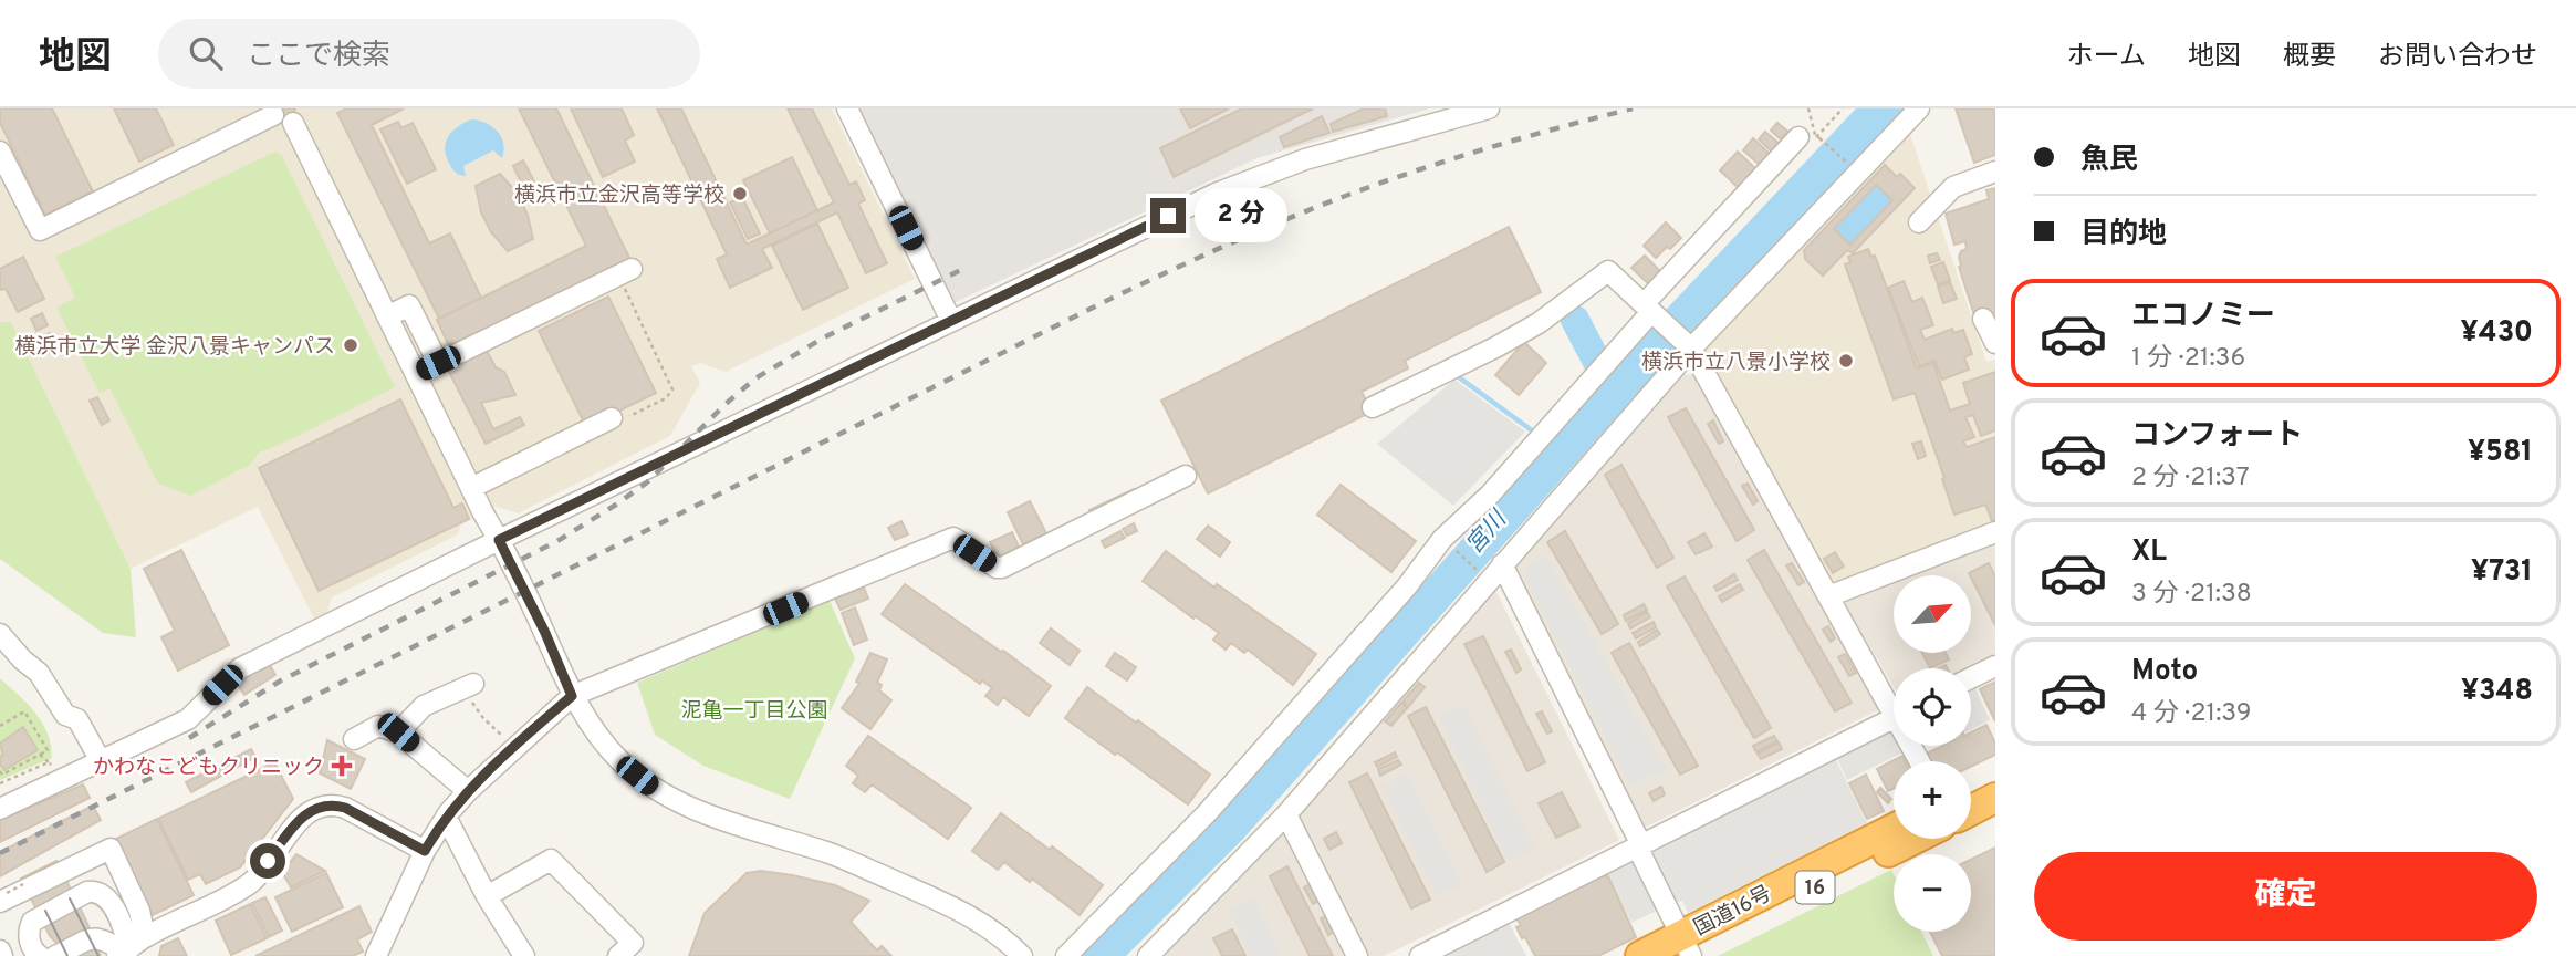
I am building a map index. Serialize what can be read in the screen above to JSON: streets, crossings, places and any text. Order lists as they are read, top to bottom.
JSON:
{
  "streets": {
    "highway": ["16", "国道16号"]
  },
  "water": ["宮川"],
  "parks": ["泥亀一丁目公園"],
  "places": {
    "other": ["横浜市立金沢高等学校", "横浜市立大学 金沢八景キャンパス", "横浜市立八景小学校"],
    "health": ["かわなこどもクリニック"]
  },
  "north": "top right",
  "page": {
    "header": "地図",
    "search": "ここで検索",
    "nav": [
      "ホーム",
      "地図",
      "概要",
      "お問い合わせ"
    ],
    "banner": ["魚民", "目的地"],
    "bubble": "2 分",
    "list": [
      {
        "name": "エコノミー",
        "note": "1 分 · 21:36",
        "value": "¥430"
      },
      {
        "name": "コンフォート",
        "note": "2 分 · 21:37",
        "value": "¥581"
      },
      {
        "name": "XL",
        "note": "3 分 · 21:38",
        "value": "¥731"
      },
      {
        "name": "Moto",
        "note": "4 分 · 21:39",
        "value": "¥348"
      }
    ],
    "map_buttons": ["+", "−"],
    "buttons": "確定"
  }
}
